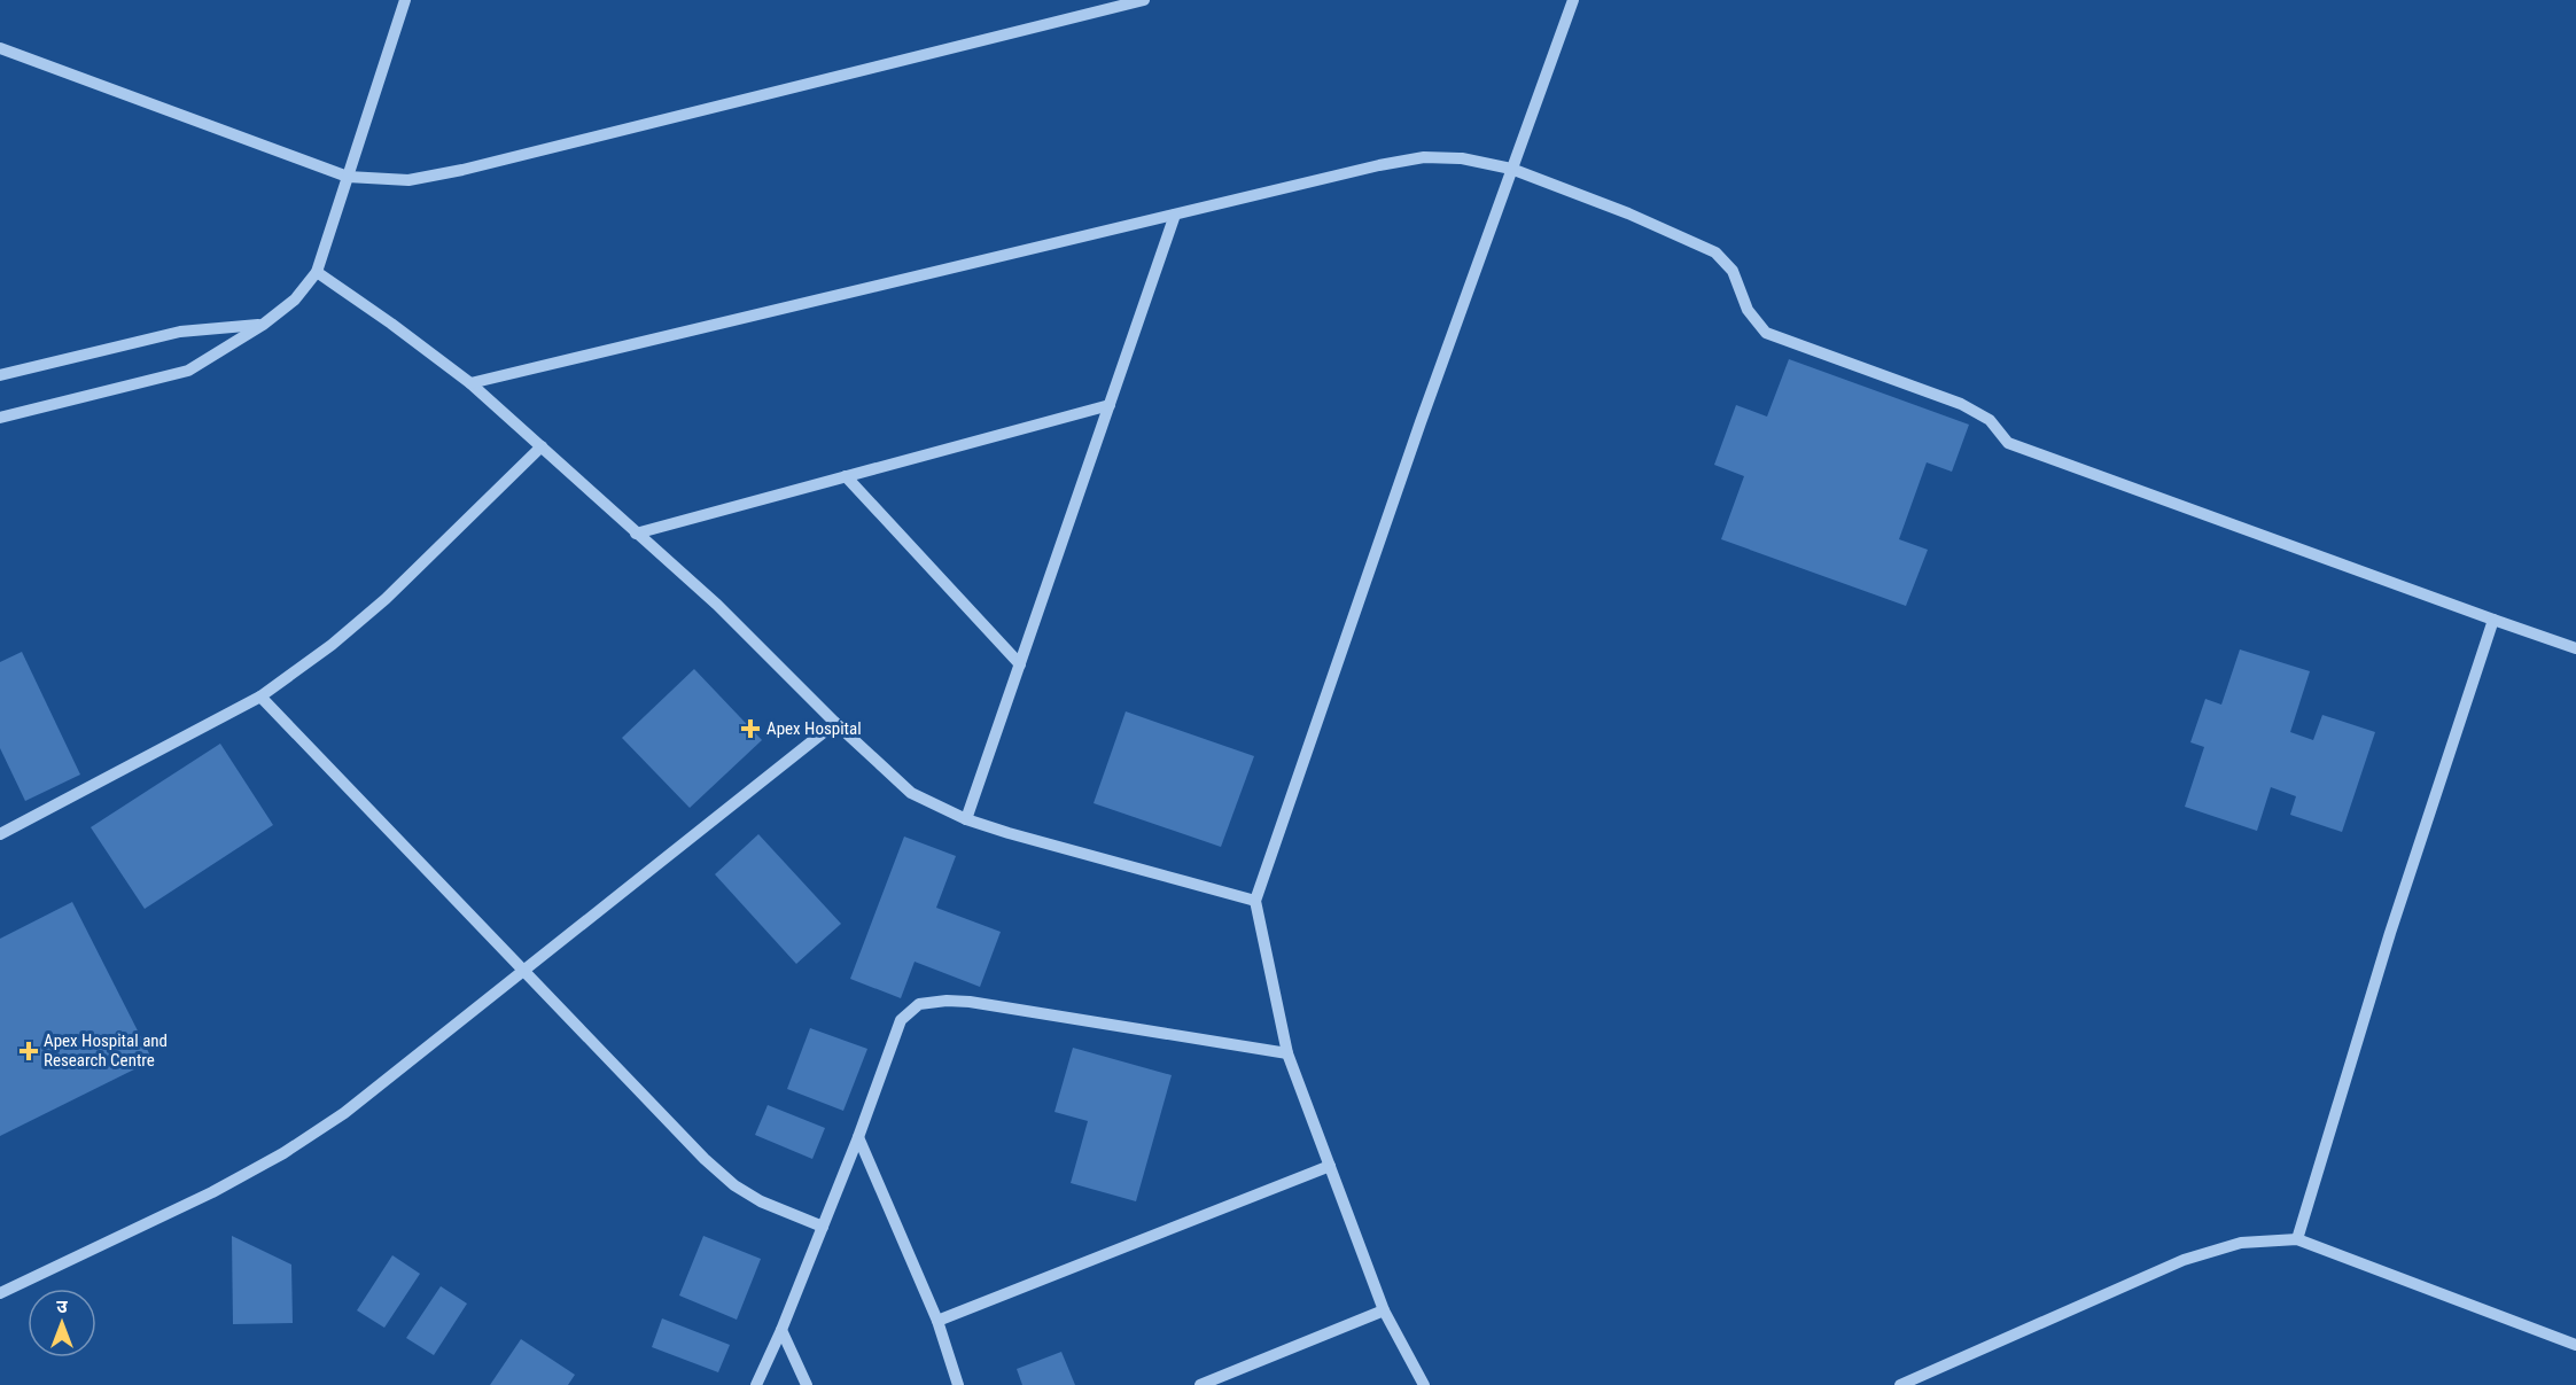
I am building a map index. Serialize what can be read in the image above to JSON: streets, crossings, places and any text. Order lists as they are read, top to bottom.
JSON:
{
  "places": {
    "health": ["Apex Hospital", "Apex Hospital and Research Centre"]
  },
  "north": "top"
}
